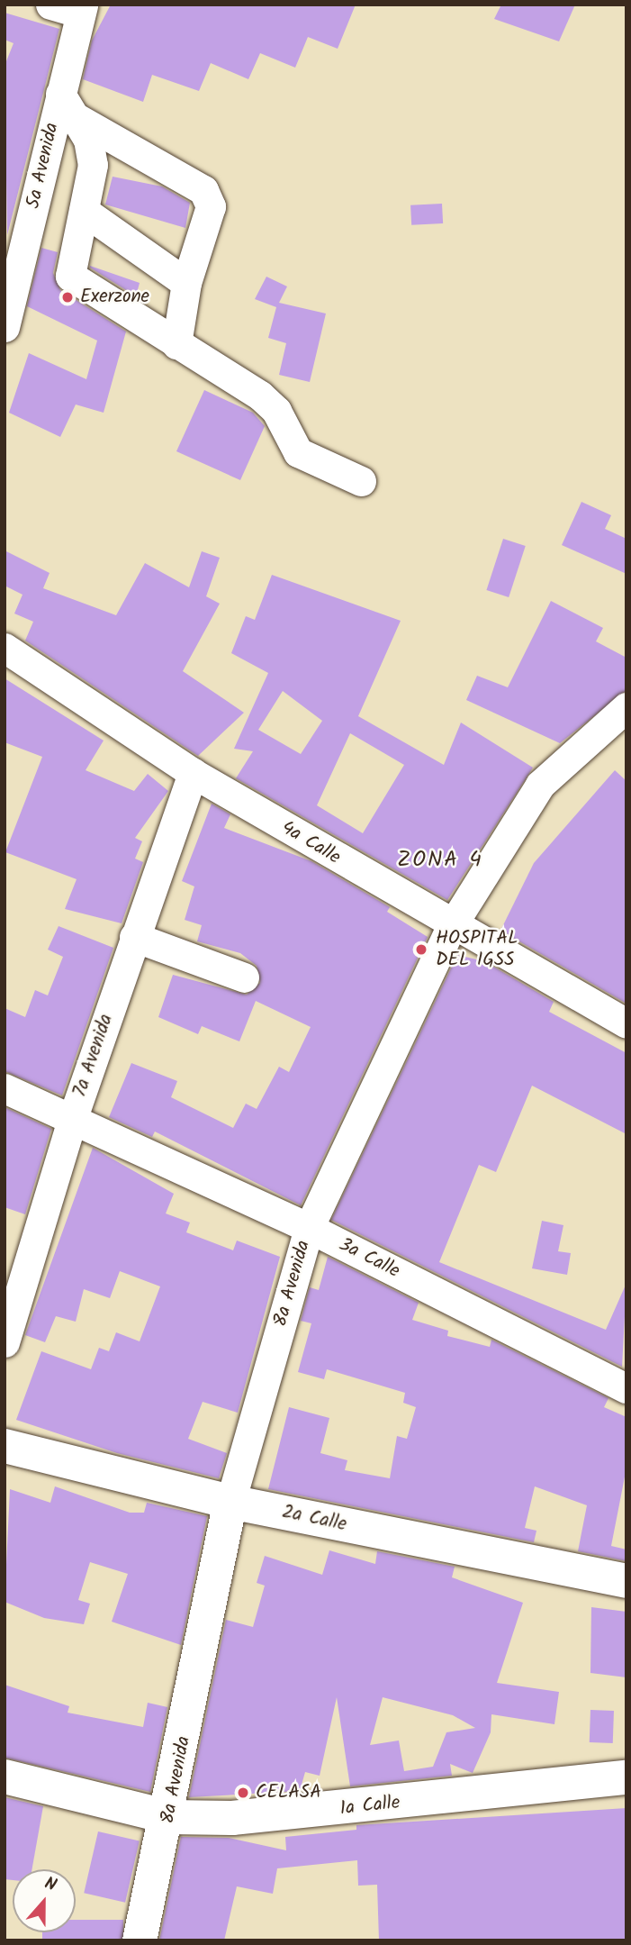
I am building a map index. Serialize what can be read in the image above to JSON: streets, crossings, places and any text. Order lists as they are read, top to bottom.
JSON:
{
  "streets": {
    "main road": ["8a Avenida", "2a Calle", "1a Calle"],
    "street": [
      "5a Avenida",
      "4a Calle",
      "7a Avenida",
      "3a Calle"
    ]
  },
  "crossings": [
    ["4a Calle", "7a Avenida"],
    ["4a Calle", "8a Avenida"],
    ["7a Avenida", "3a Calle"],
    ["3a Calle", "8a Avenida"],
    ["8a Avenida", "2a Calle"],
    ["8a Avenida", "1a Calle"]
  ],
  "districts": ["ZONA 4"],
  "places": ["Exerzone", "HOSPITAL DEL IGSS", "CELASA"],
  "north": "top"
}
